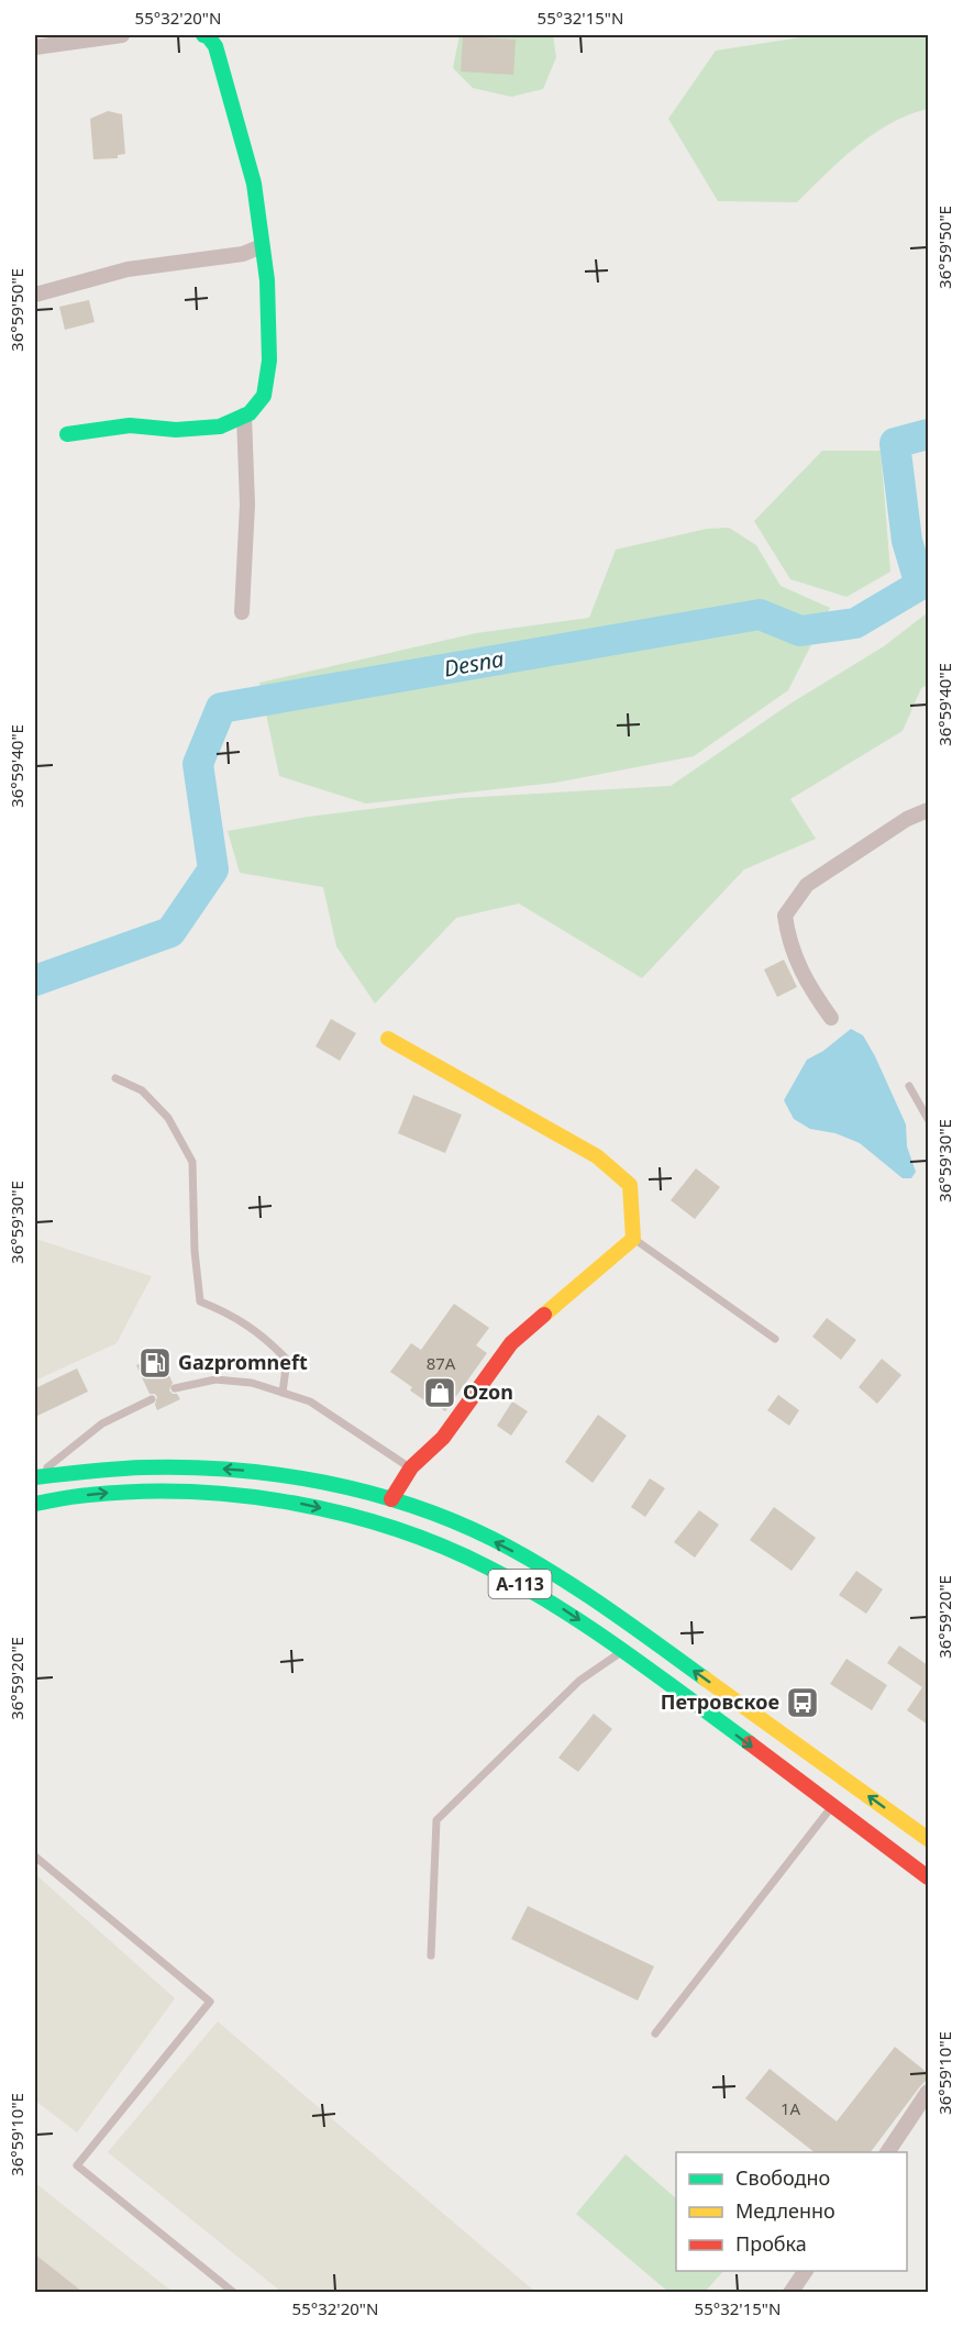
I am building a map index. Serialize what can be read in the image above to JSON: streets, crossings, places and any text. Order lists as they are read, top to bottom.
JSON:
{
  "streets": {
    "main road": ["А-113"]
  },
  "water": ["Desna"],
  "places": {
    "fuel station": ["Gazpromneft"],
    "shop": ["Ozon"],
    "bus stop": ["Петровское"]
  },
  "house_numbers": ["87А", "1А"],
  "legend": ["Свободно", "Медленно", "Пробка"],
  "coordinates": [
    "55°32'20\"N",
    "55°32'15\"N",
    "36°59'50\"E",
    "36°59'40\"E",
    "36°59'30\"E",
    "36°59'20\"E",
    "36°59'10\"E"
  ]
}
